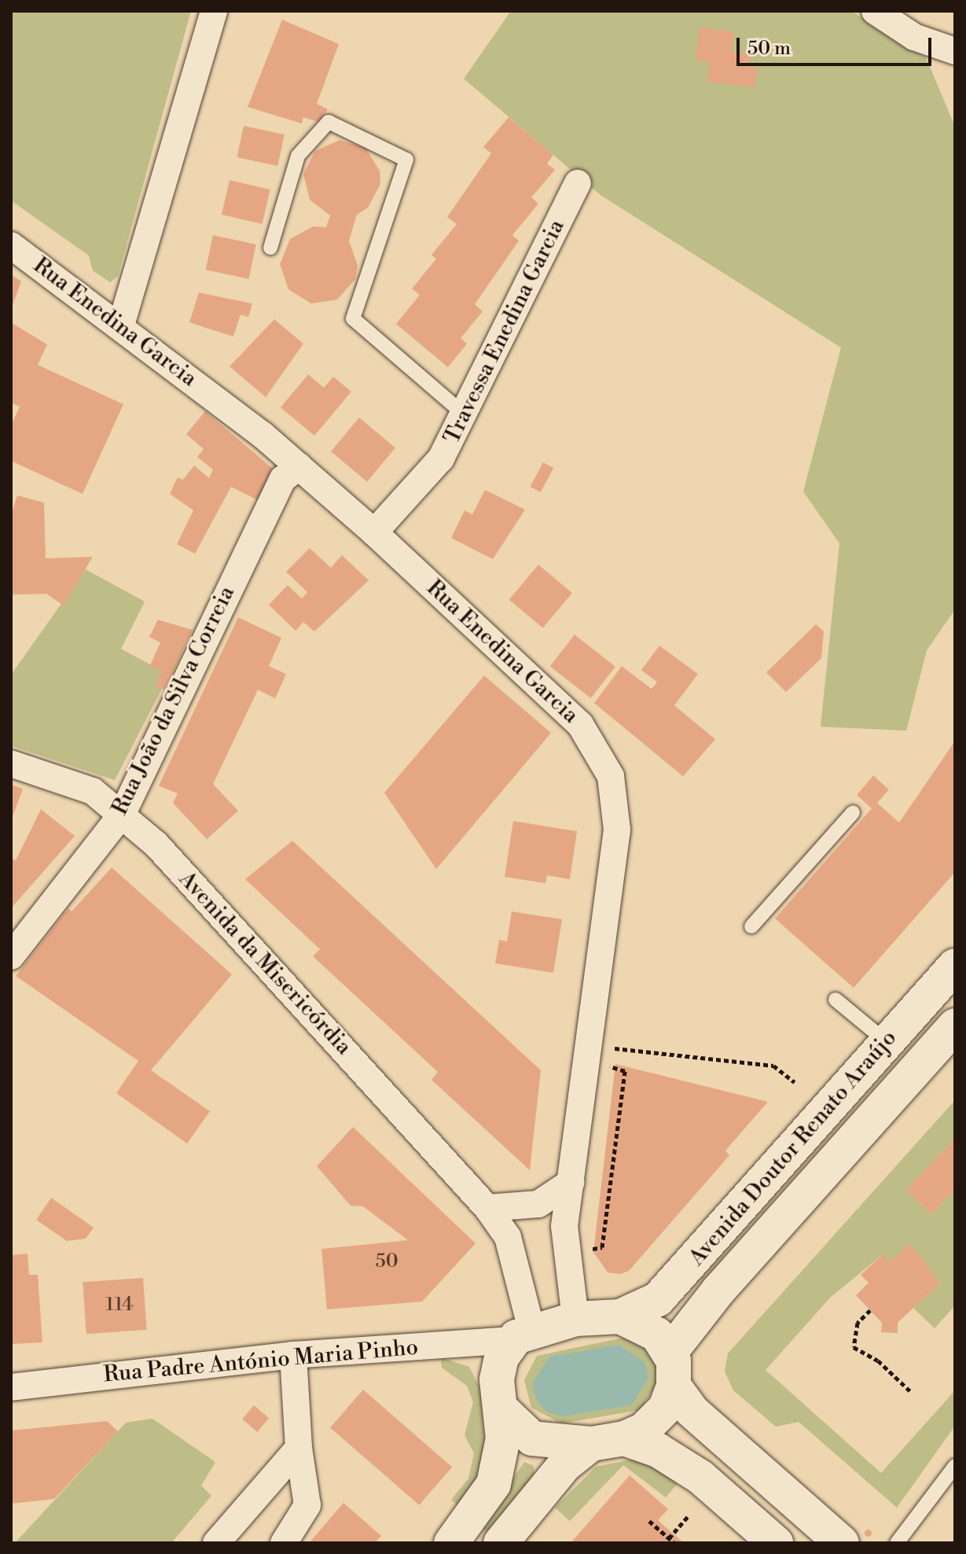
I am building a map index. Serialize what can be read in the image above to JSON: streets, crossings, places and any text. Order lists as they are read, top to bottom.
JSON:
{
  "streets": {
    "main road": ["Avenida Doutor Renato Araújo"],
    "street": [
      "Rua Enedina Garcia",
      "Travessa Enedina Garcia",
      "Rua João da Silva Correia",
      "Avenida da Misericórdia",
      "Rua Padre António Maria Pinho"
    ]
  },
  "crossings": [
    ["Rua Enedina Garcia", "Travessa Enedina Garcia"],
    ["Rua Enedina Garcia", "Rua João da Silva Correia"],
    ["Rua Enedina Garcia", "Avenida da Misericórdia"],
    ["Rua Enedina Garcia", "Avenida Doutor Renato Araújo"],
    ["Rua Enedina Garcia", "Rua Padre António Maria Pinho"],
    ["Rua João da Silva Correia", "Avenida da Misericórdia"],
    ["Avenida da Misericórdia", "Avenida Doutor Renato Araújo"],
    ["Avenida da Misericórdia", "Rua Padre António Maria Pinho"],
    ["Avenida Doutor Renato Araújo", "Rua Padre António Maria Pinho"]
  ],
  "house_numbers": ["50", "114"],
  "scale_bar": "50 m"
}
